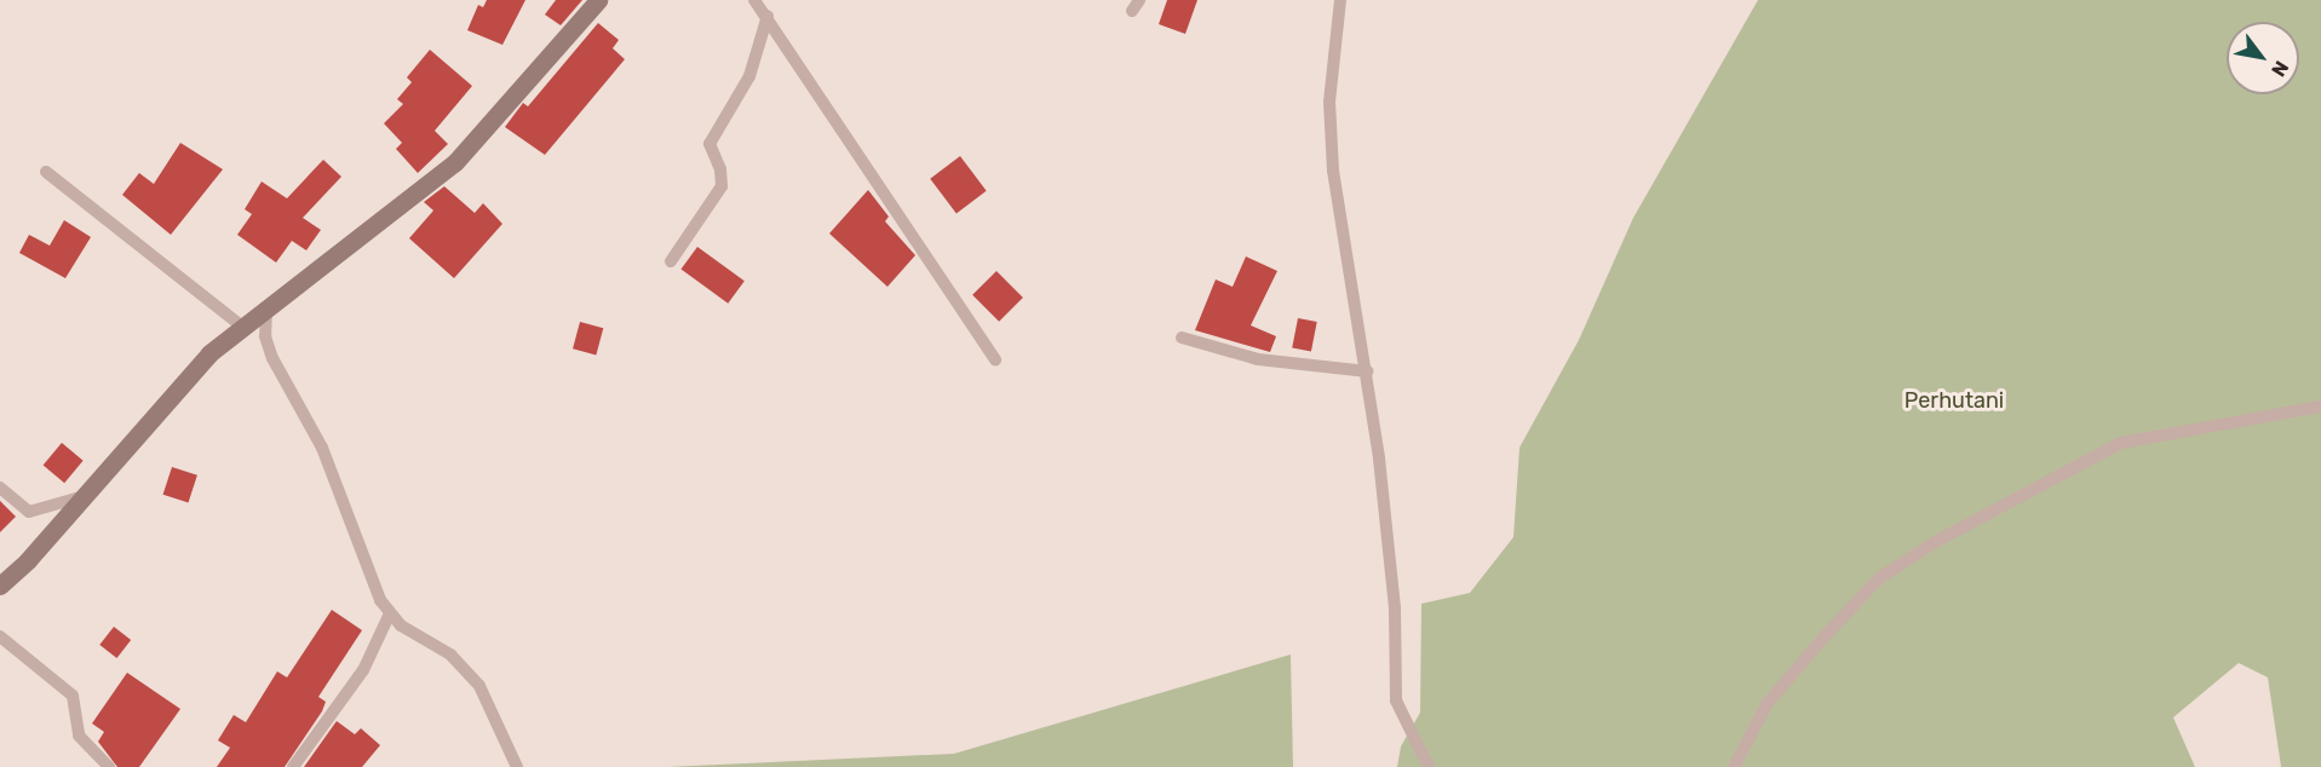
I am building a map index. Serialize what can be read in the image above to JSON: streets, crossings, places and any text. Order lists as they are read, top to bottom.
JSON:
{
  "parks": ["Perhutani"],
  "north": "bottom right"
}
